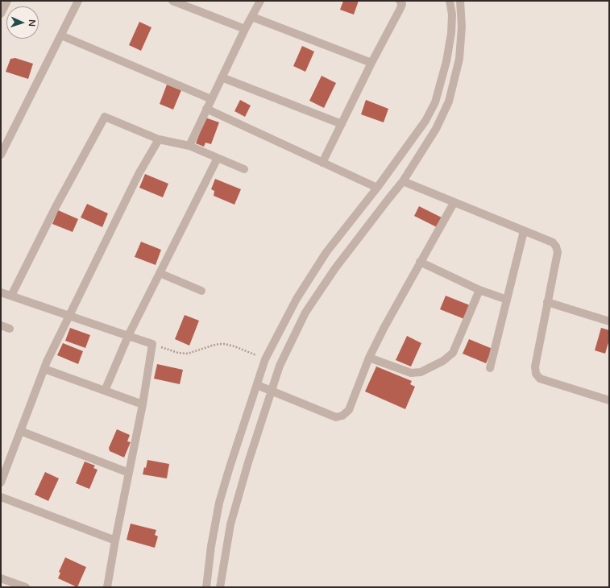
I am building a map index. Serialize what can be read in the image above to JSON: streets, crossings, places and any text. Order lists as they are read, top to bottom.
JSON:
{
  "north": "right"
}
